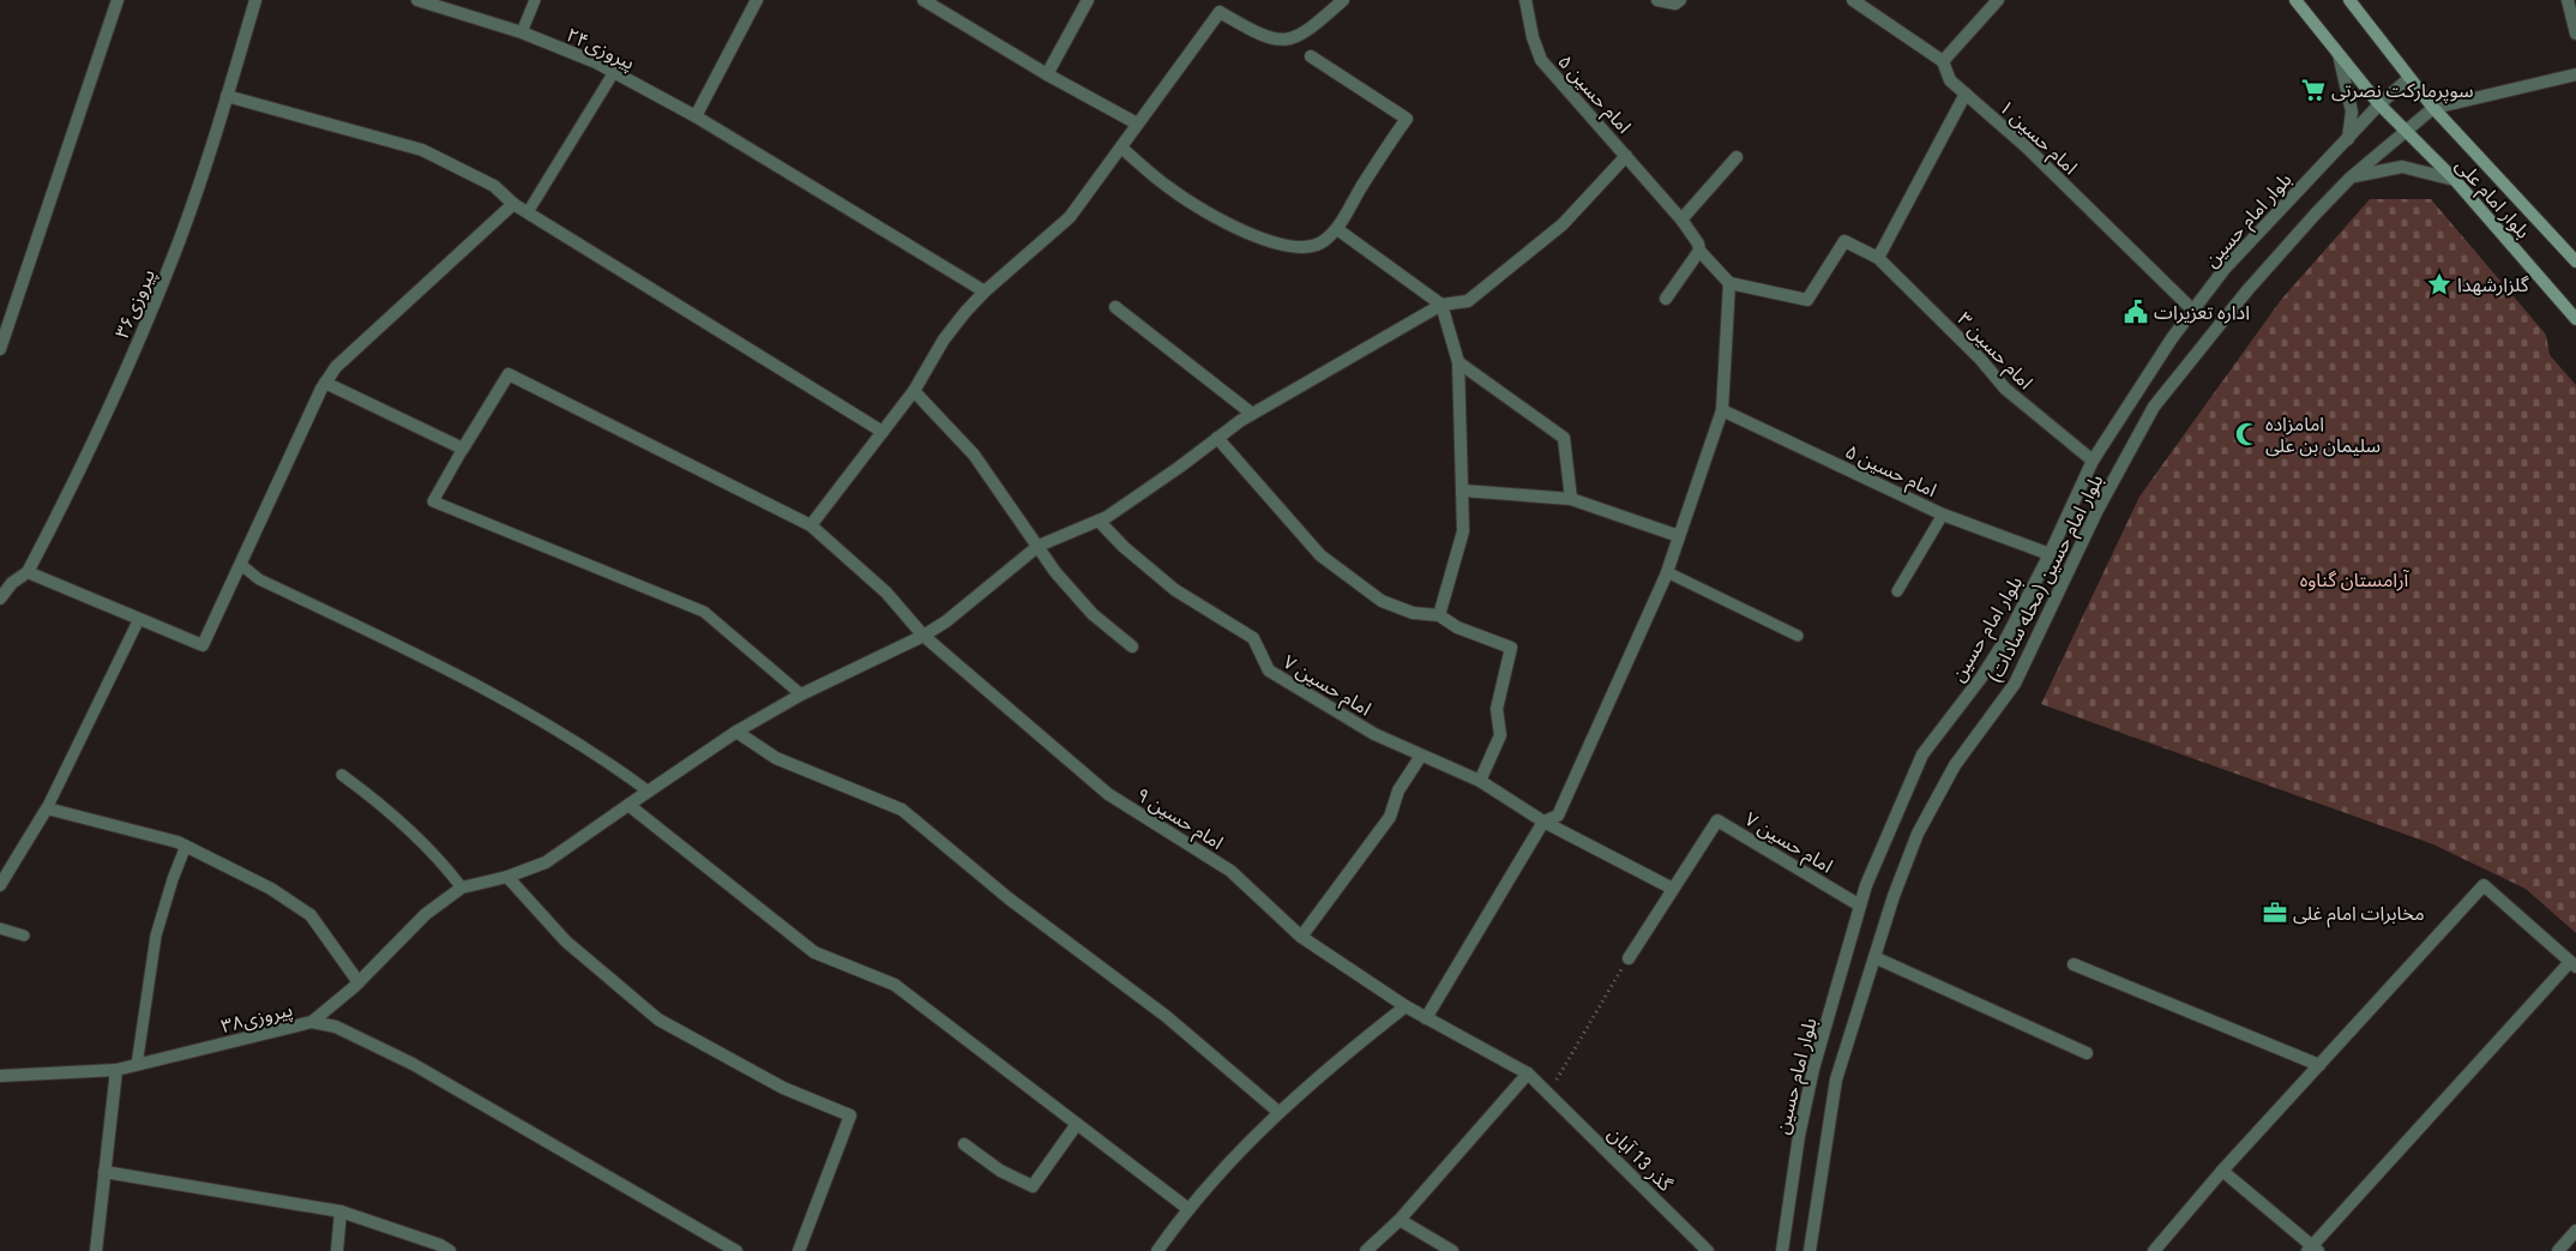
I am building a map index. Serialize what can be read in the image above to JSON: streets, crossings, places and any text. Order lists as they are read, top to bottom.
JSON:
{
  "streets": {
    "main road": ["بلوار امام علی"],
    "street": [
      "پیروزی۲۴",
      "امام حسین ۵",
      "امام حسین ۱",
      "بلوار امام حسین",
      "پیروزی۳۶",
      "امام حسین ۳",
      "بلوار امام حسین (محله سادات)",
      "امام حسین ۷",
      "امام حسین ۹",
      "پیروزی۳۸",
      "گذر 13 آبان"
    ]
  },
  "crossings": [
    ["امام حسین ۵", "بلوار امام حسین"],
    ["امام حسین ۵", "امام حسین ۳"],
    ["امام حسین ۵", "پیروزی۳۸"],
    ["امام حسین ۱", "بلوار امام حسین"],
    ["بلوار امام علی", "بلوار امام حسین"],
    ["بلوار امام علی", "بلوار امام حسین (محله سادات)"],
    ["بلوار امام حسین", "امام حسین ۳"],
    ["بلوار امام حسین", "امام حسین ۷"],
    ["امام حسین ۷", "پیروزی۳۸"],
    ["امام حسین ۹", "پیروزی۳۸"],
    ["امام حسین ۹", "گذر 13 آبان"]
  ],
  "parks": ["آرامستان گناوه"],
  "places": {
    "supermarket": ["سوپرمارکت نصرتی"],
    "place": ["گلزارشهدا"],
    "public building": ["اداره تعزیرات"],
    "mosque": ["امامزاده سلیمان بن علی"],
    "office": ["مخابرات امام غلی"]
  }
}
